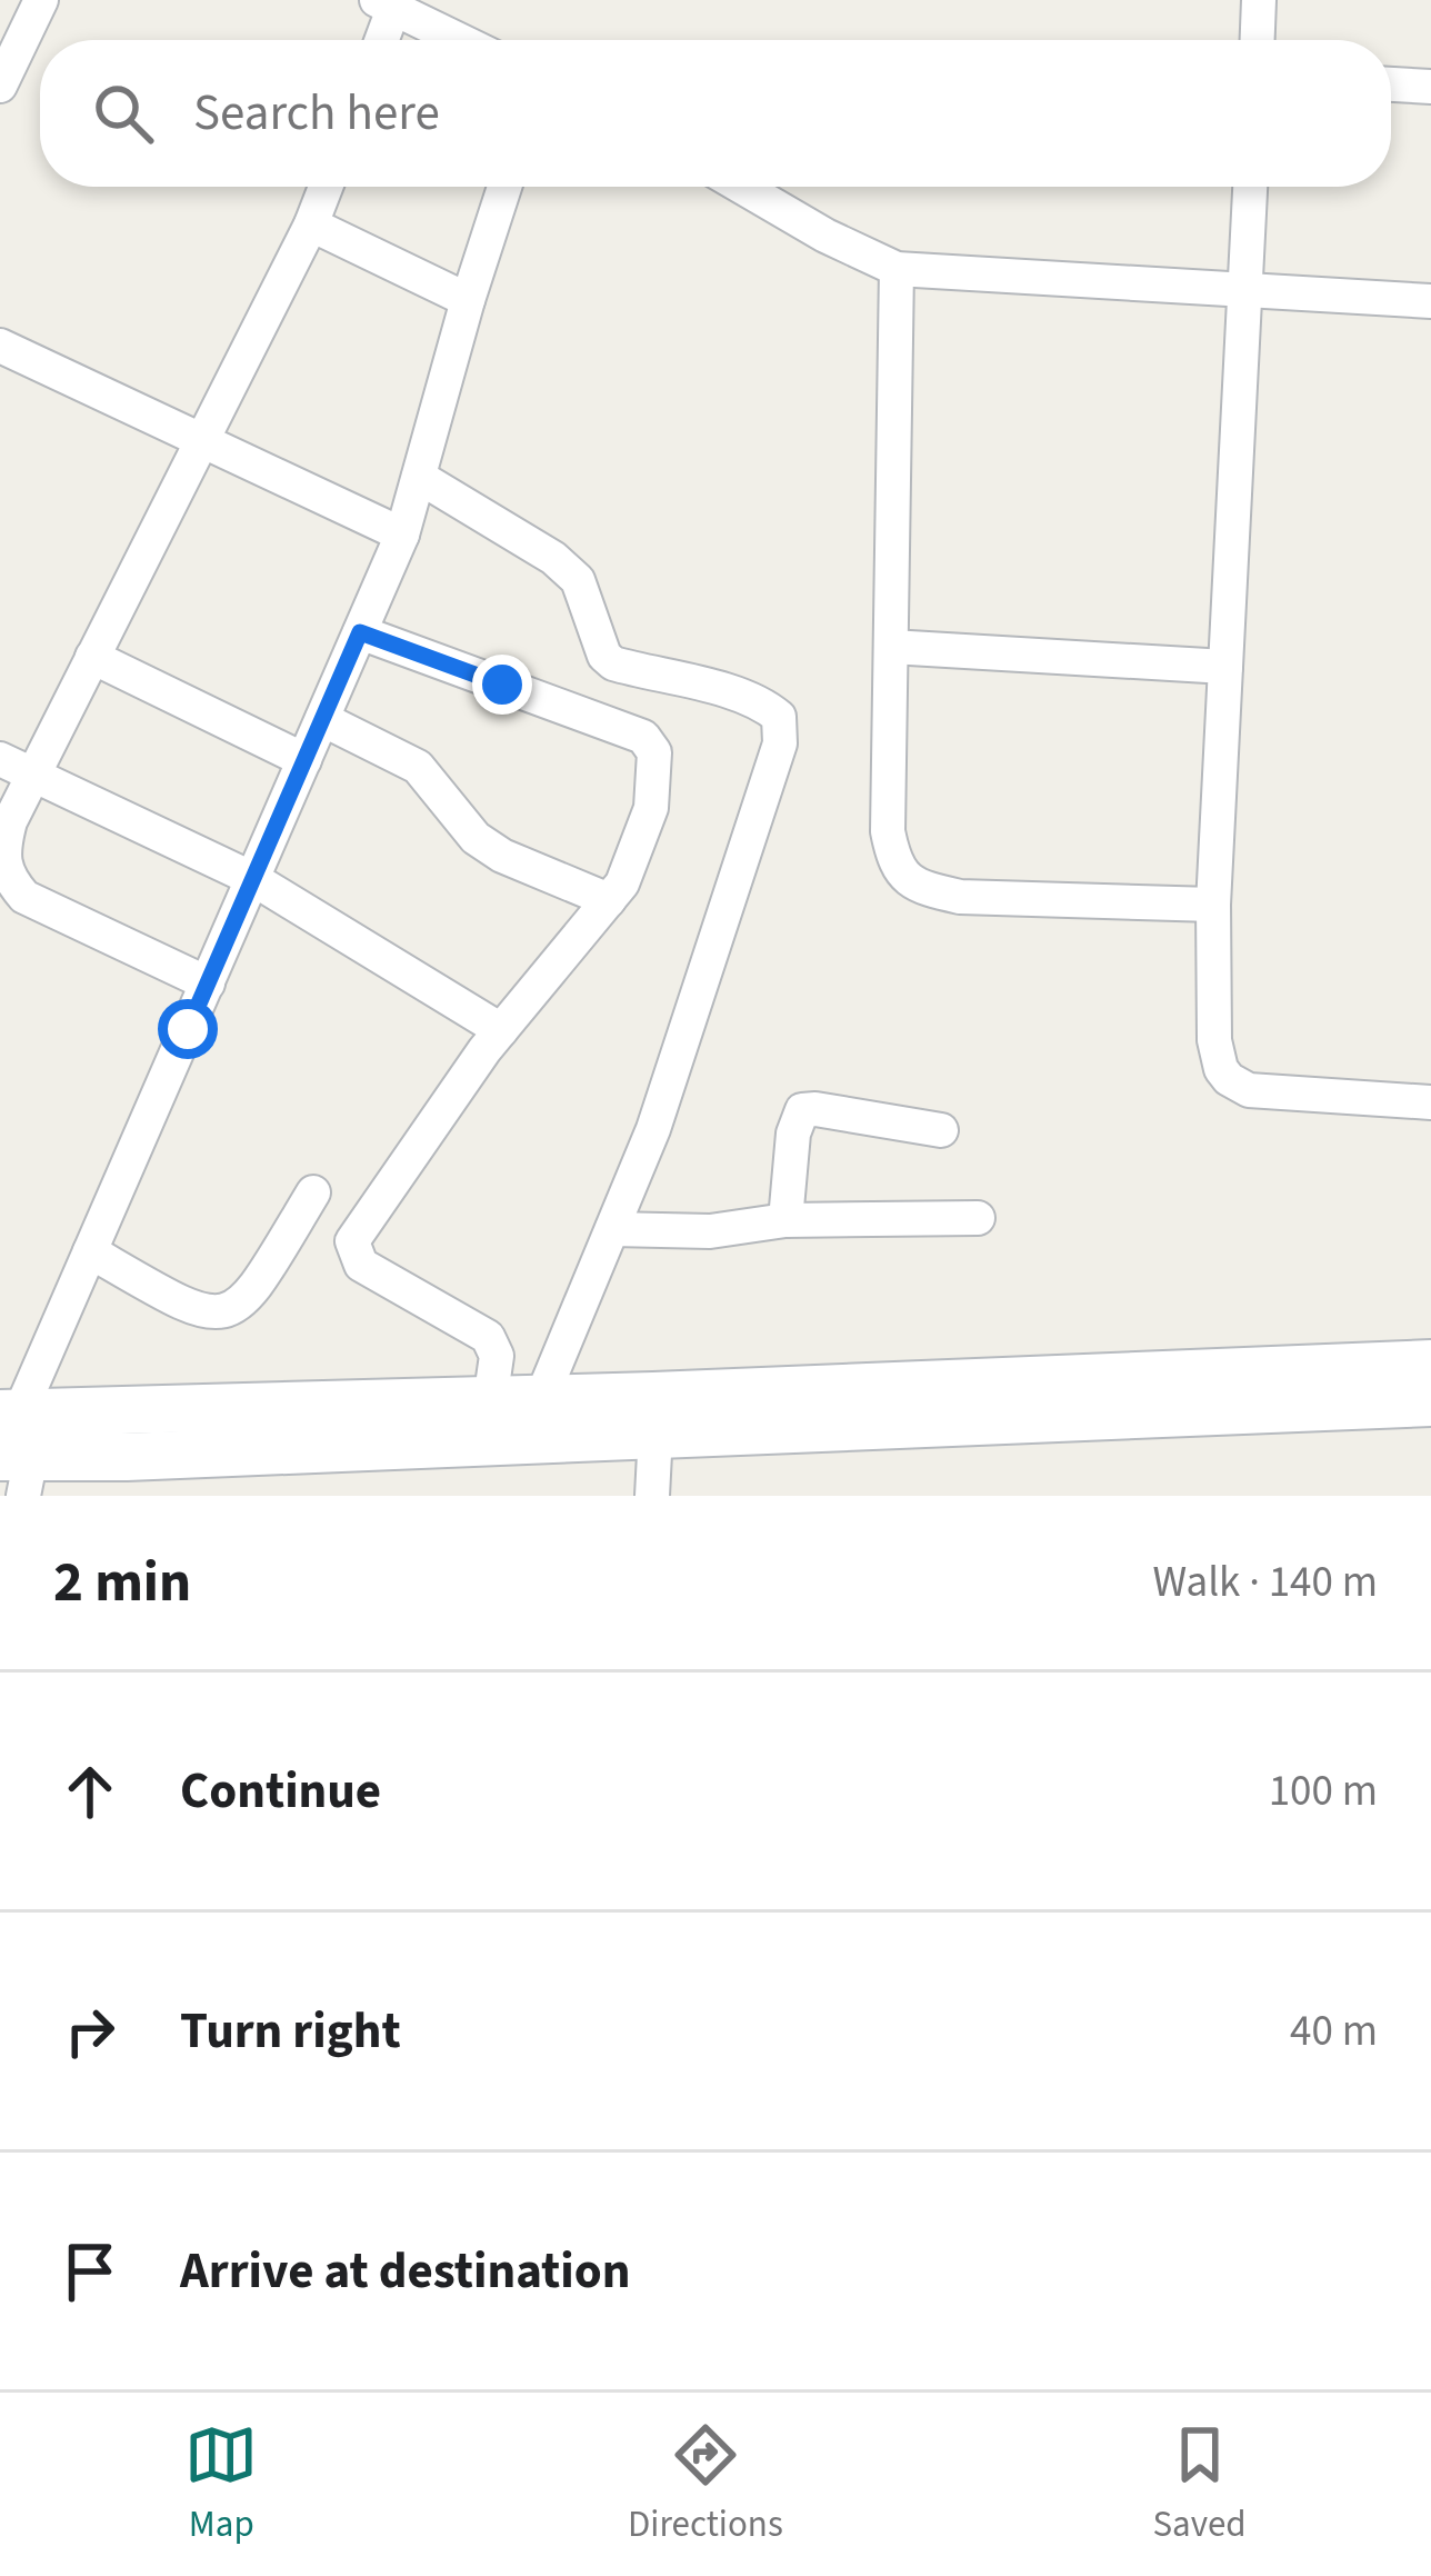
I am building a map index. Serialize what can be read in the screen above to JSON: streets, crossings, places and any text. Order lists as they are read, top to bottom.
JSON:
{
  "page": {
    "search": "Search here",
    "heading": ["2 min", "Walk · 140 m"],
    "list": [
      ["Continue", "100 m"],
      ["Turn right", "40 m"],
      "Arrive at destination"
    ],
    "nav": ["Map", "Directions", "Saved"]
  }
}
